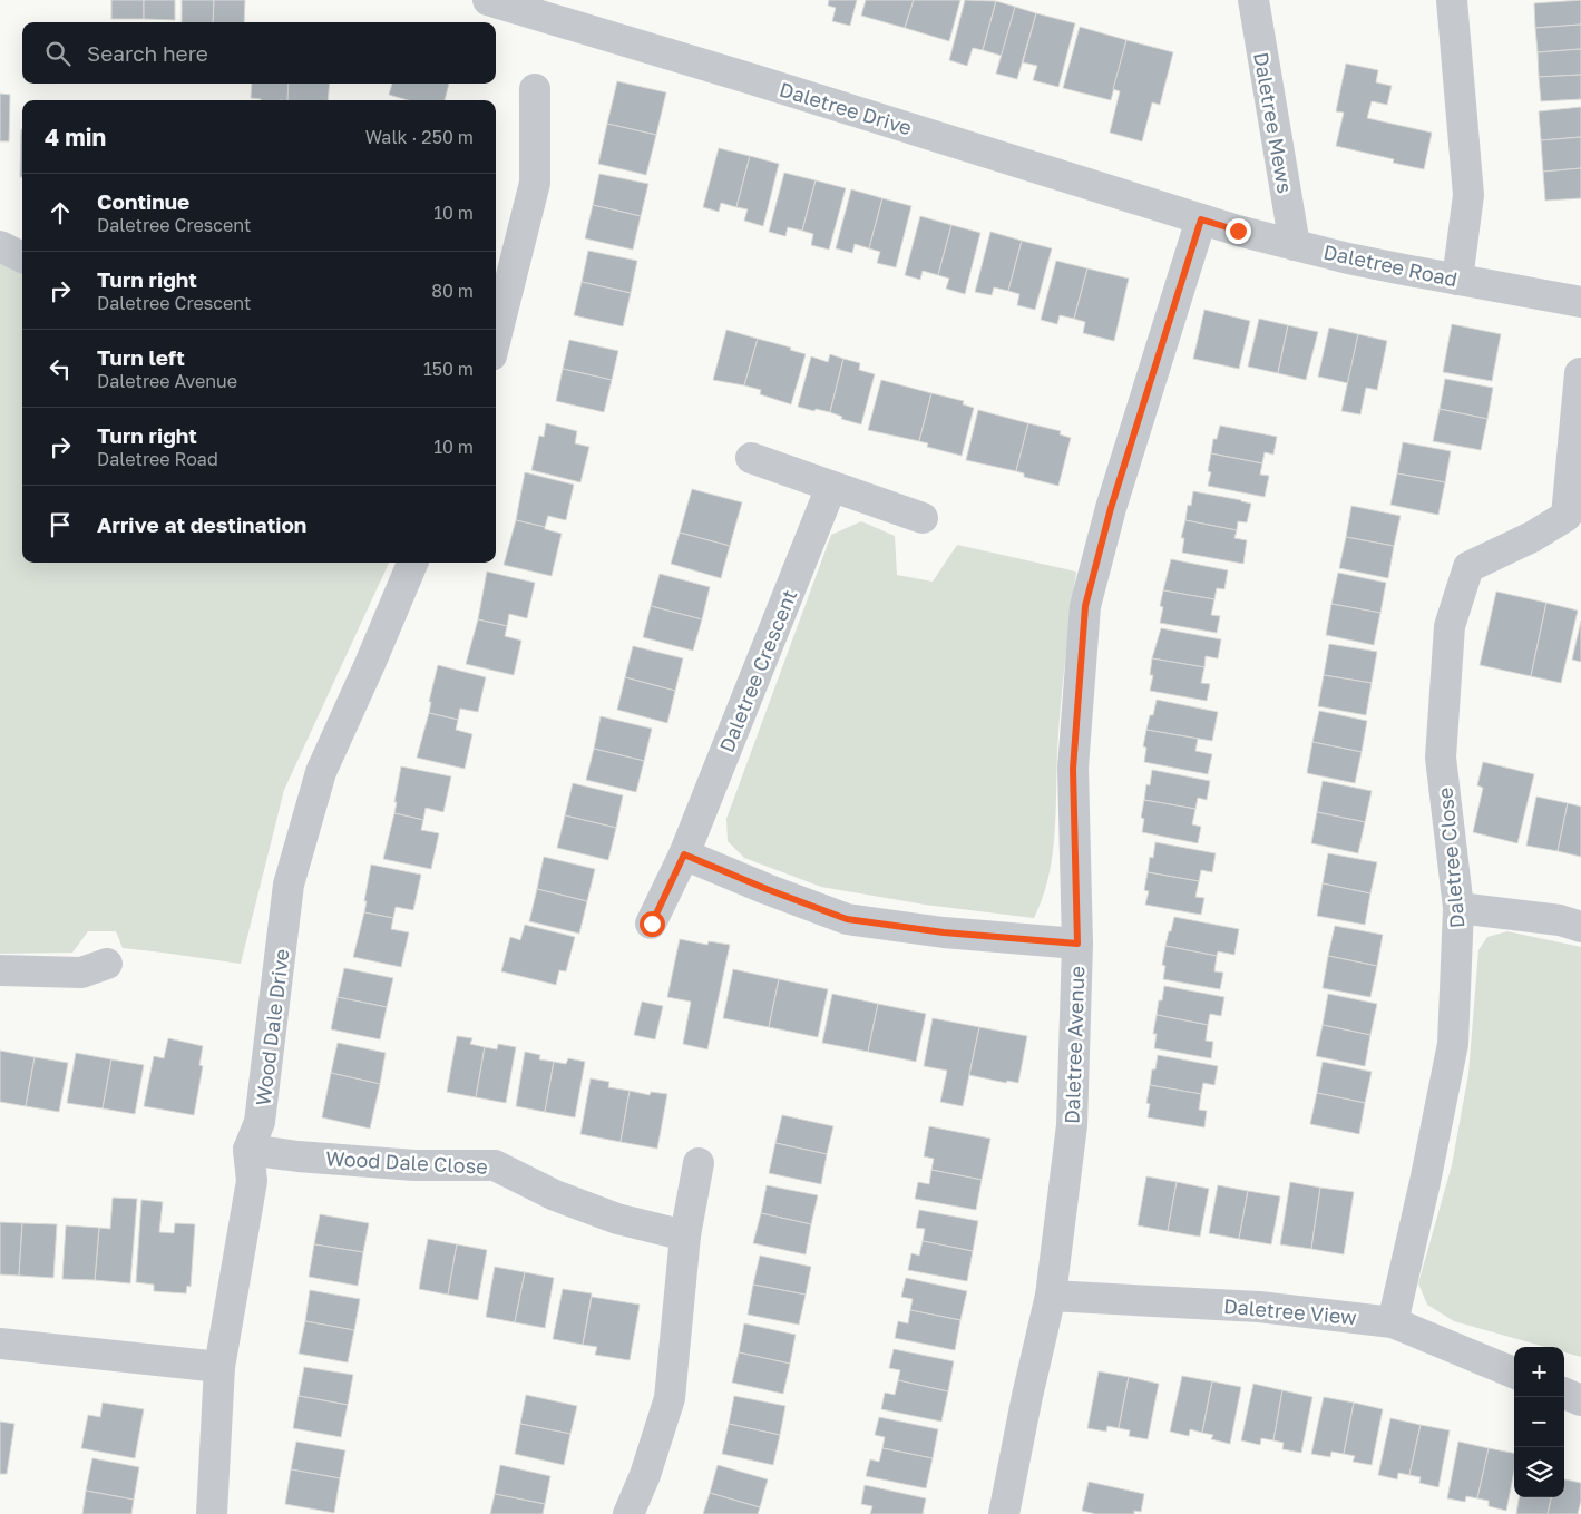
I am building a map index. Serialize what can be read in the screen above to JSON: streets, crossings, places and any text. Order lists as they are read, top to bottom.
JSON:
{
  "streets": {
    "street": [
      "Daletree Drive",
      "Daletree Mews",
      "Daletree Road",
      "Daletree Crescent",
      "Daletree Close",
      "Wood Dale Drive",
      "Daletree Avenue",
      "Wood Dale Close",
      "Daletree View"
    ]
  },
  "crossings": [
    ["Daletree Drive", "Daletree Road"],
    ["Daletree Drive", "Daletree Avenue"],
    ["Daletree Mews", "Daletree Road"],
    ["Daletree Road", "Daletree Avenue"],
    ["Daletree Close", "Daletree View"],
    ["Wood Dale Drive", "Wood Dale Close"],
    ["Daletree Avenue", "Daletree View"]
  ],
  "page": {
    "search": "Search here",
    "heading": ["4 min", "Walk · 250 m"],
    "list": [
      ["Continue", "Daletree Crescent", "10 m"],
      ["Turn right", "Daletree Crescent", "80 m"],
      ["Turn left", "Daletree Avenue", "150 m"],
      ["Turn right", "Daletree Road", "10 m"],
      "Arrive at destination"
    ],
    "map_buttons": ["+", "−"]
  }
}
